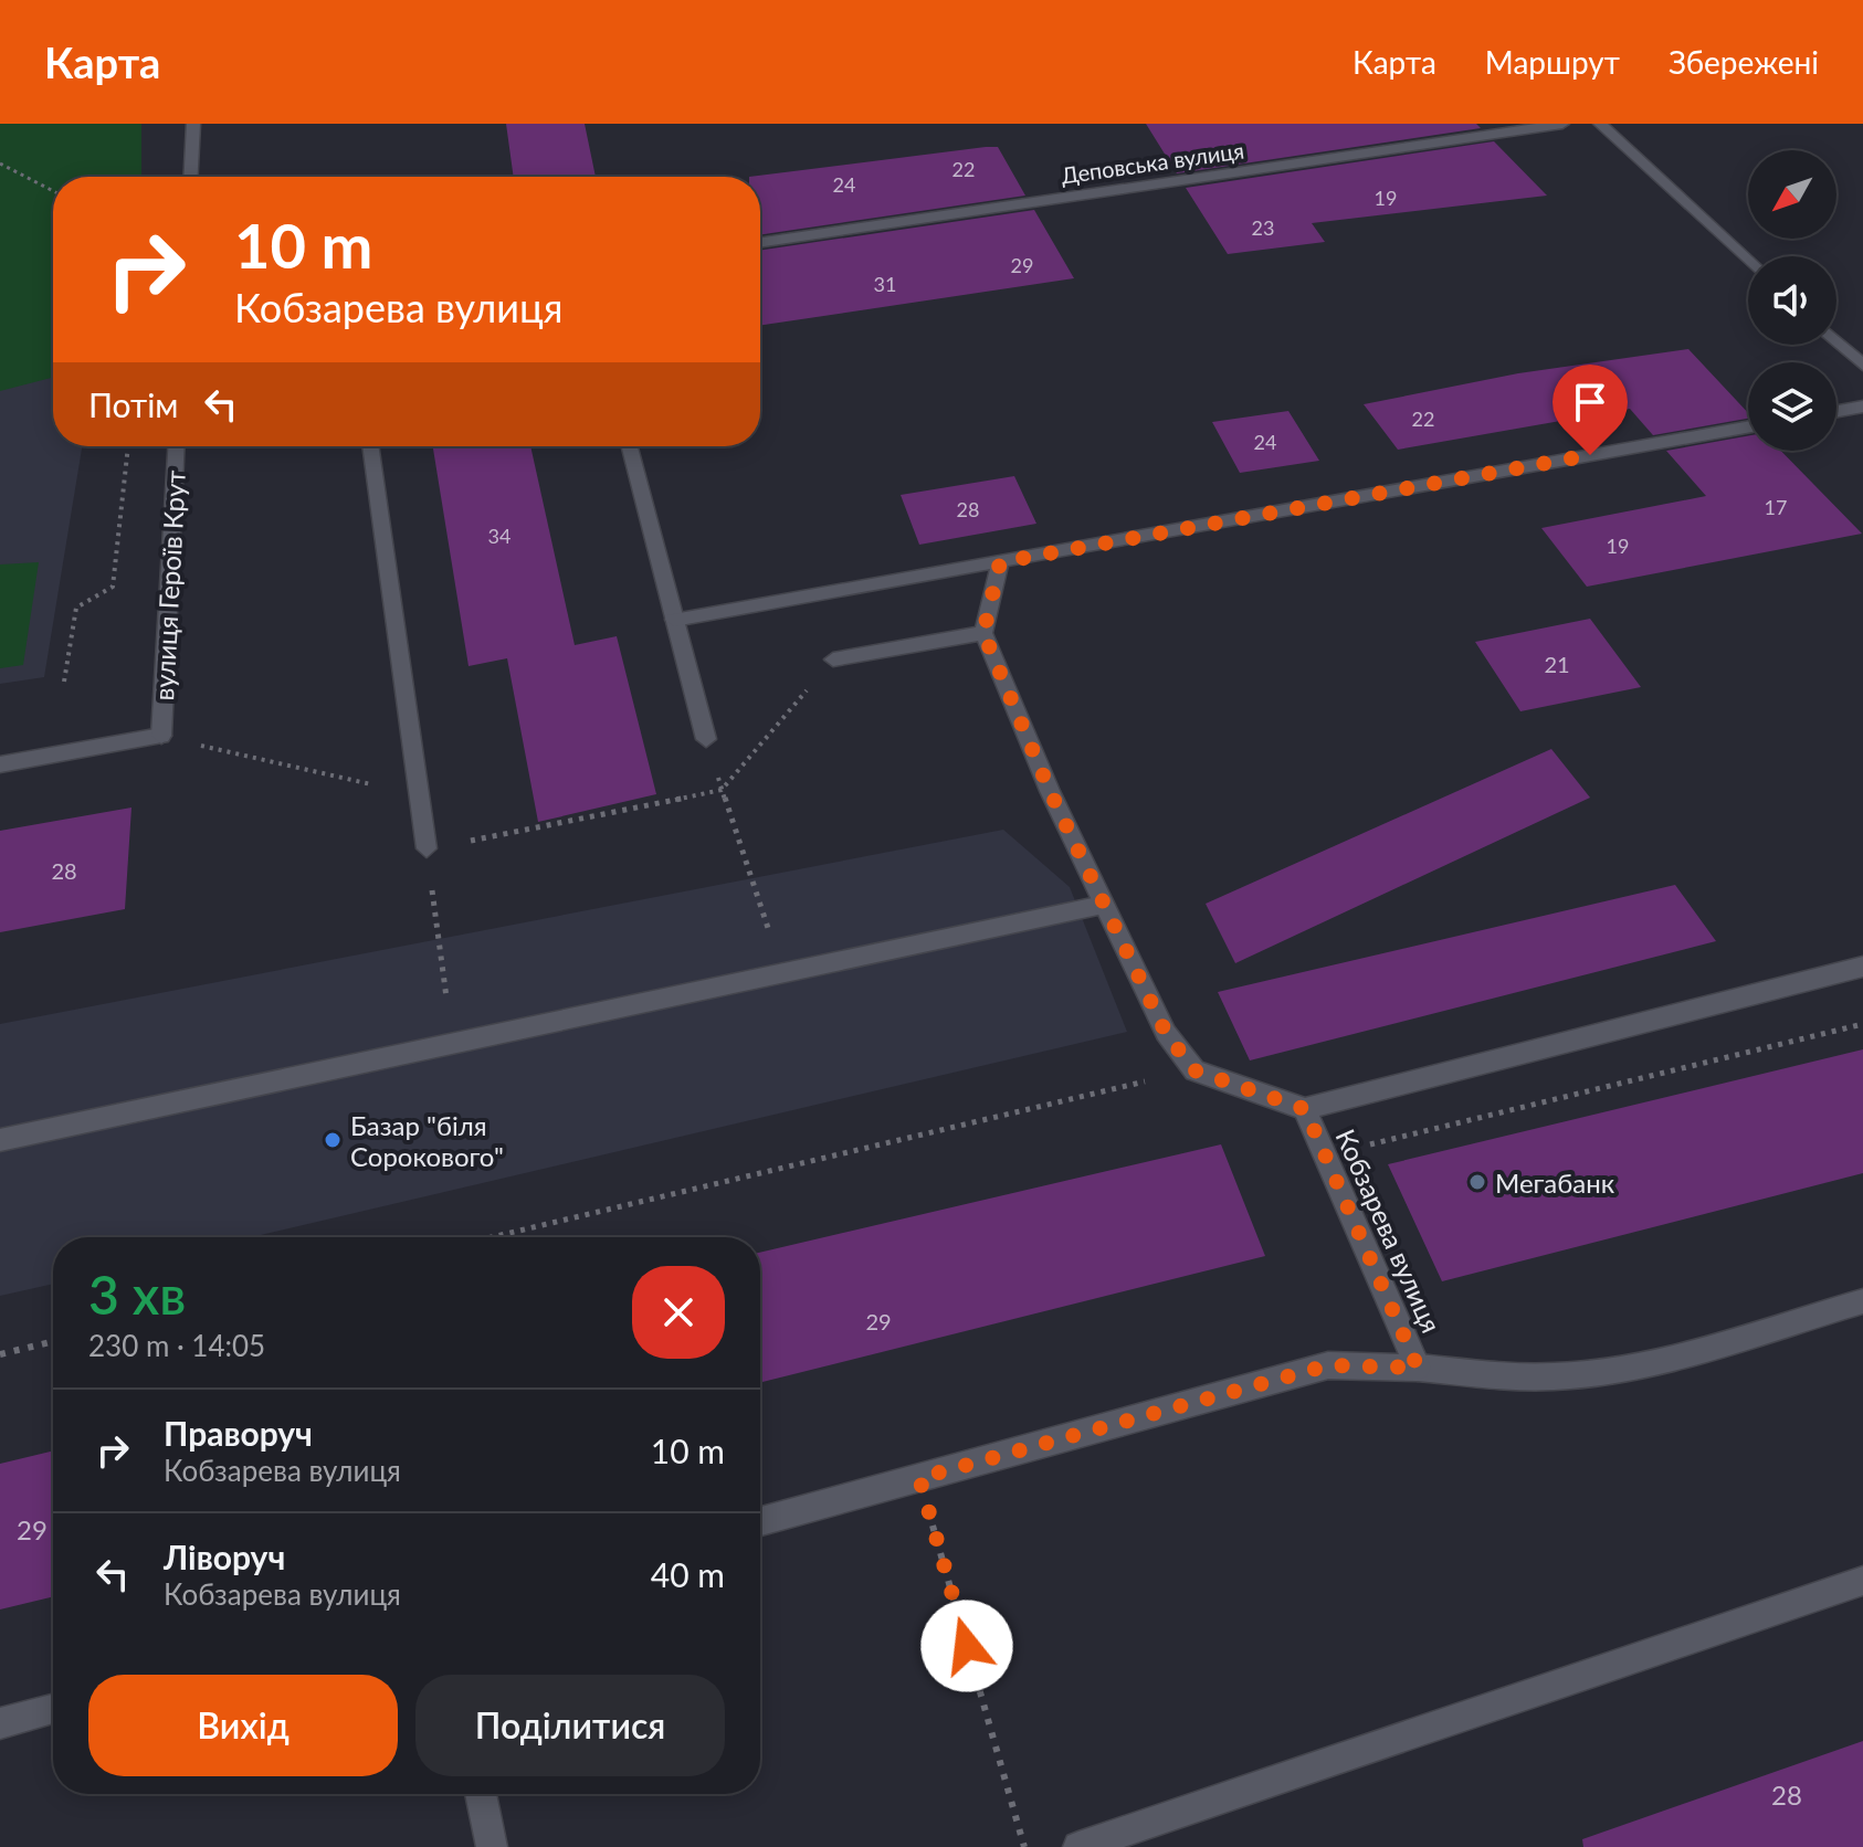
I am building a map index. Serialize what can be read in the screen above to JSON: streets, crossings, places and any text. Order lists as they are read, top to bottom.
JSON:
{
  "streets": {
    "street": ["Деповська вулиця", "вулиця Героїв Крут", "Кобзарева вулиця"]
  },
  "places": ["Базар \"біля Сорокового\"", "Мегабанк"],
  "house_numbers": [
    "22",
    "24",
    "19",
    "23",
    "29",
    "31",
    "22",
    "24",
    "17",
    "28",
    "34",
    "19",
    "21",
    "28",
    "29",
    "29",
    "28"
  ],
  "north": "bottom left",
  "page": {
    "header": "Карта",
    "nav": ["Карта", "Маршрут", "Збережені"],
    "turn": ["10 m", "Кобзарева вулиця"],
    "then": "Потім",
    "heading": ["3 хв", "230 m · 14:05"],
    "list": [
      {
        "name": "Праворуч",
        "note": "Кобзарева вулиця",
        "value": "10 m"
      },
      {
        "name": "Ліворуч",
        "note": "Кобзарева вулиця",
        "value": "40 m"
      }
    ],
    "buttons": ["Вихід", "Поділитися"]
  }
}
